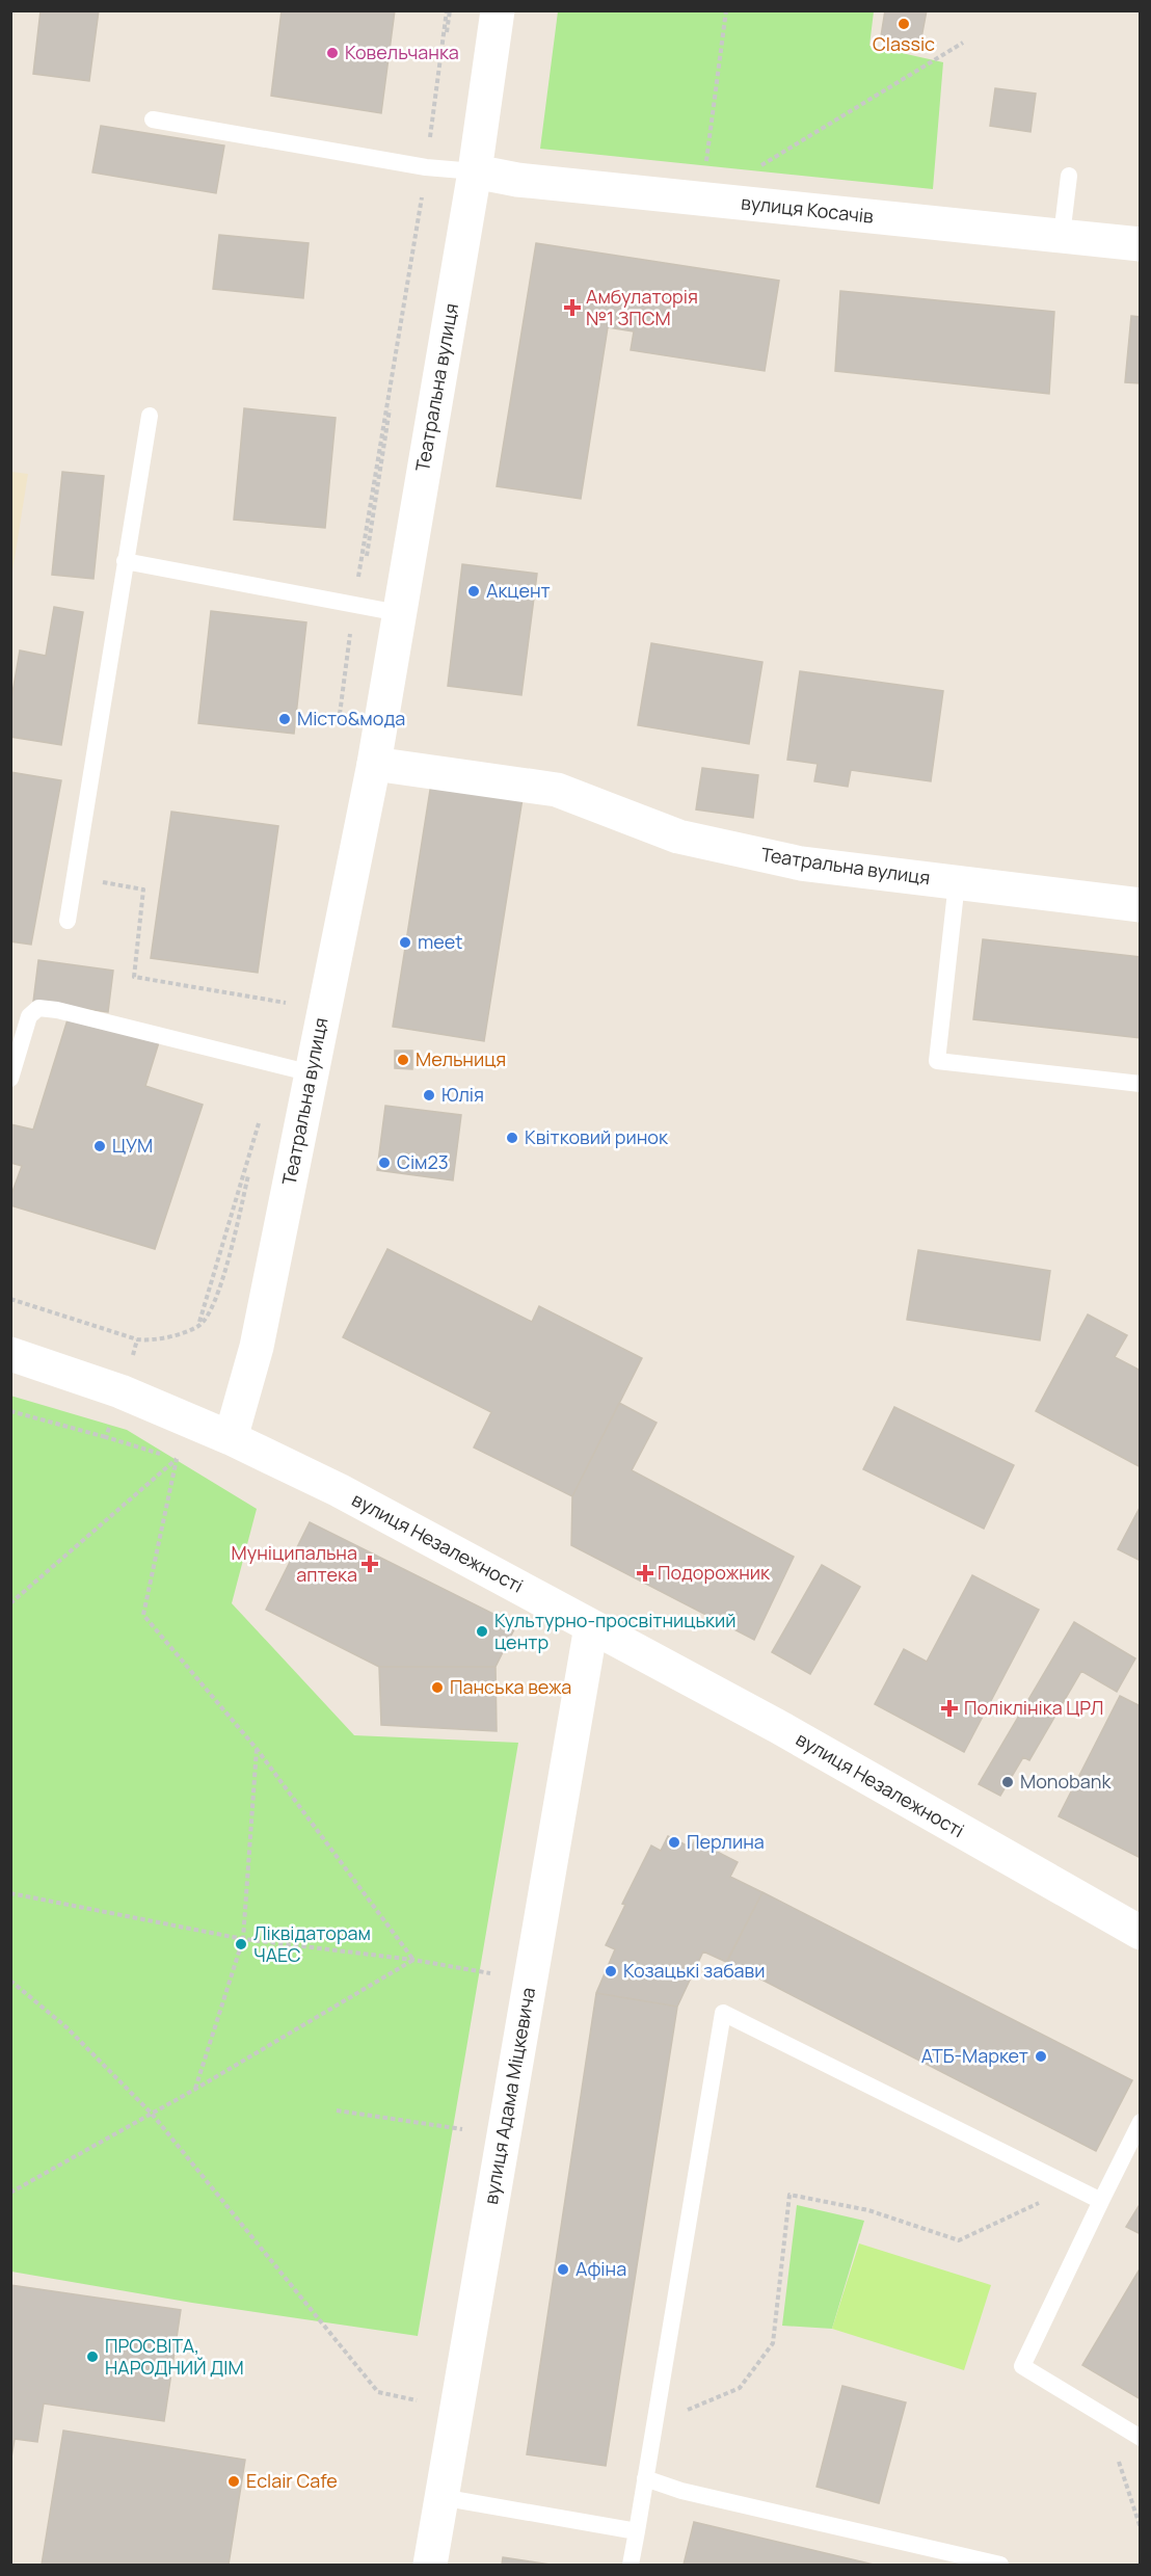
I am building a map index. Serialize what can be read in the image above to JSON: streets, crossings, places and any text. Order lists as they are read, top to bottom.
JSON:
{
  "streets": {
    "street": [
      "вулиця Косачів",
      "Театральна вулиця",
      "вулиця Незалежності",
      "вулиця Адама Міцкевича"
    ]
  },
  "crossings": [
    ["вулиця Косачів", "Театральна вулиця"],
    ["Театральна вулиця", "вулиця Незалежності"],
    ["вулиця Незалежності", "вулиця Адама Міцкевича"]
  ],
  "places": {
    "other": [
      "Classic",
      "Ковельчанка",
      "Акцент",
      "Місто&мода",
      "meet",
      "Мельниця",
      "Юлія",
      "Квітковий ринок",
      "ЦУМ",
      "Сім23",
      "Культурно-просвітницький центр",
      "Панська вежа",
      "Monobank",
      "Перлина",
      "Ліквідаторам ЧАЕС",
      "Козацькі забави",
      "АТБ-Маркет",
      "Афіна",
      "ПРОСВІТА, НАРОДНИЙ ДІМ",
      "Eclair Cafe"
    ],
    "health": [
      "Амбулаторія №1 ЗПСМ",
      "Муніципальна аптека",
      "Подорожник",
      "Поліклініка ЦРЛ"
    ]
  }
}
